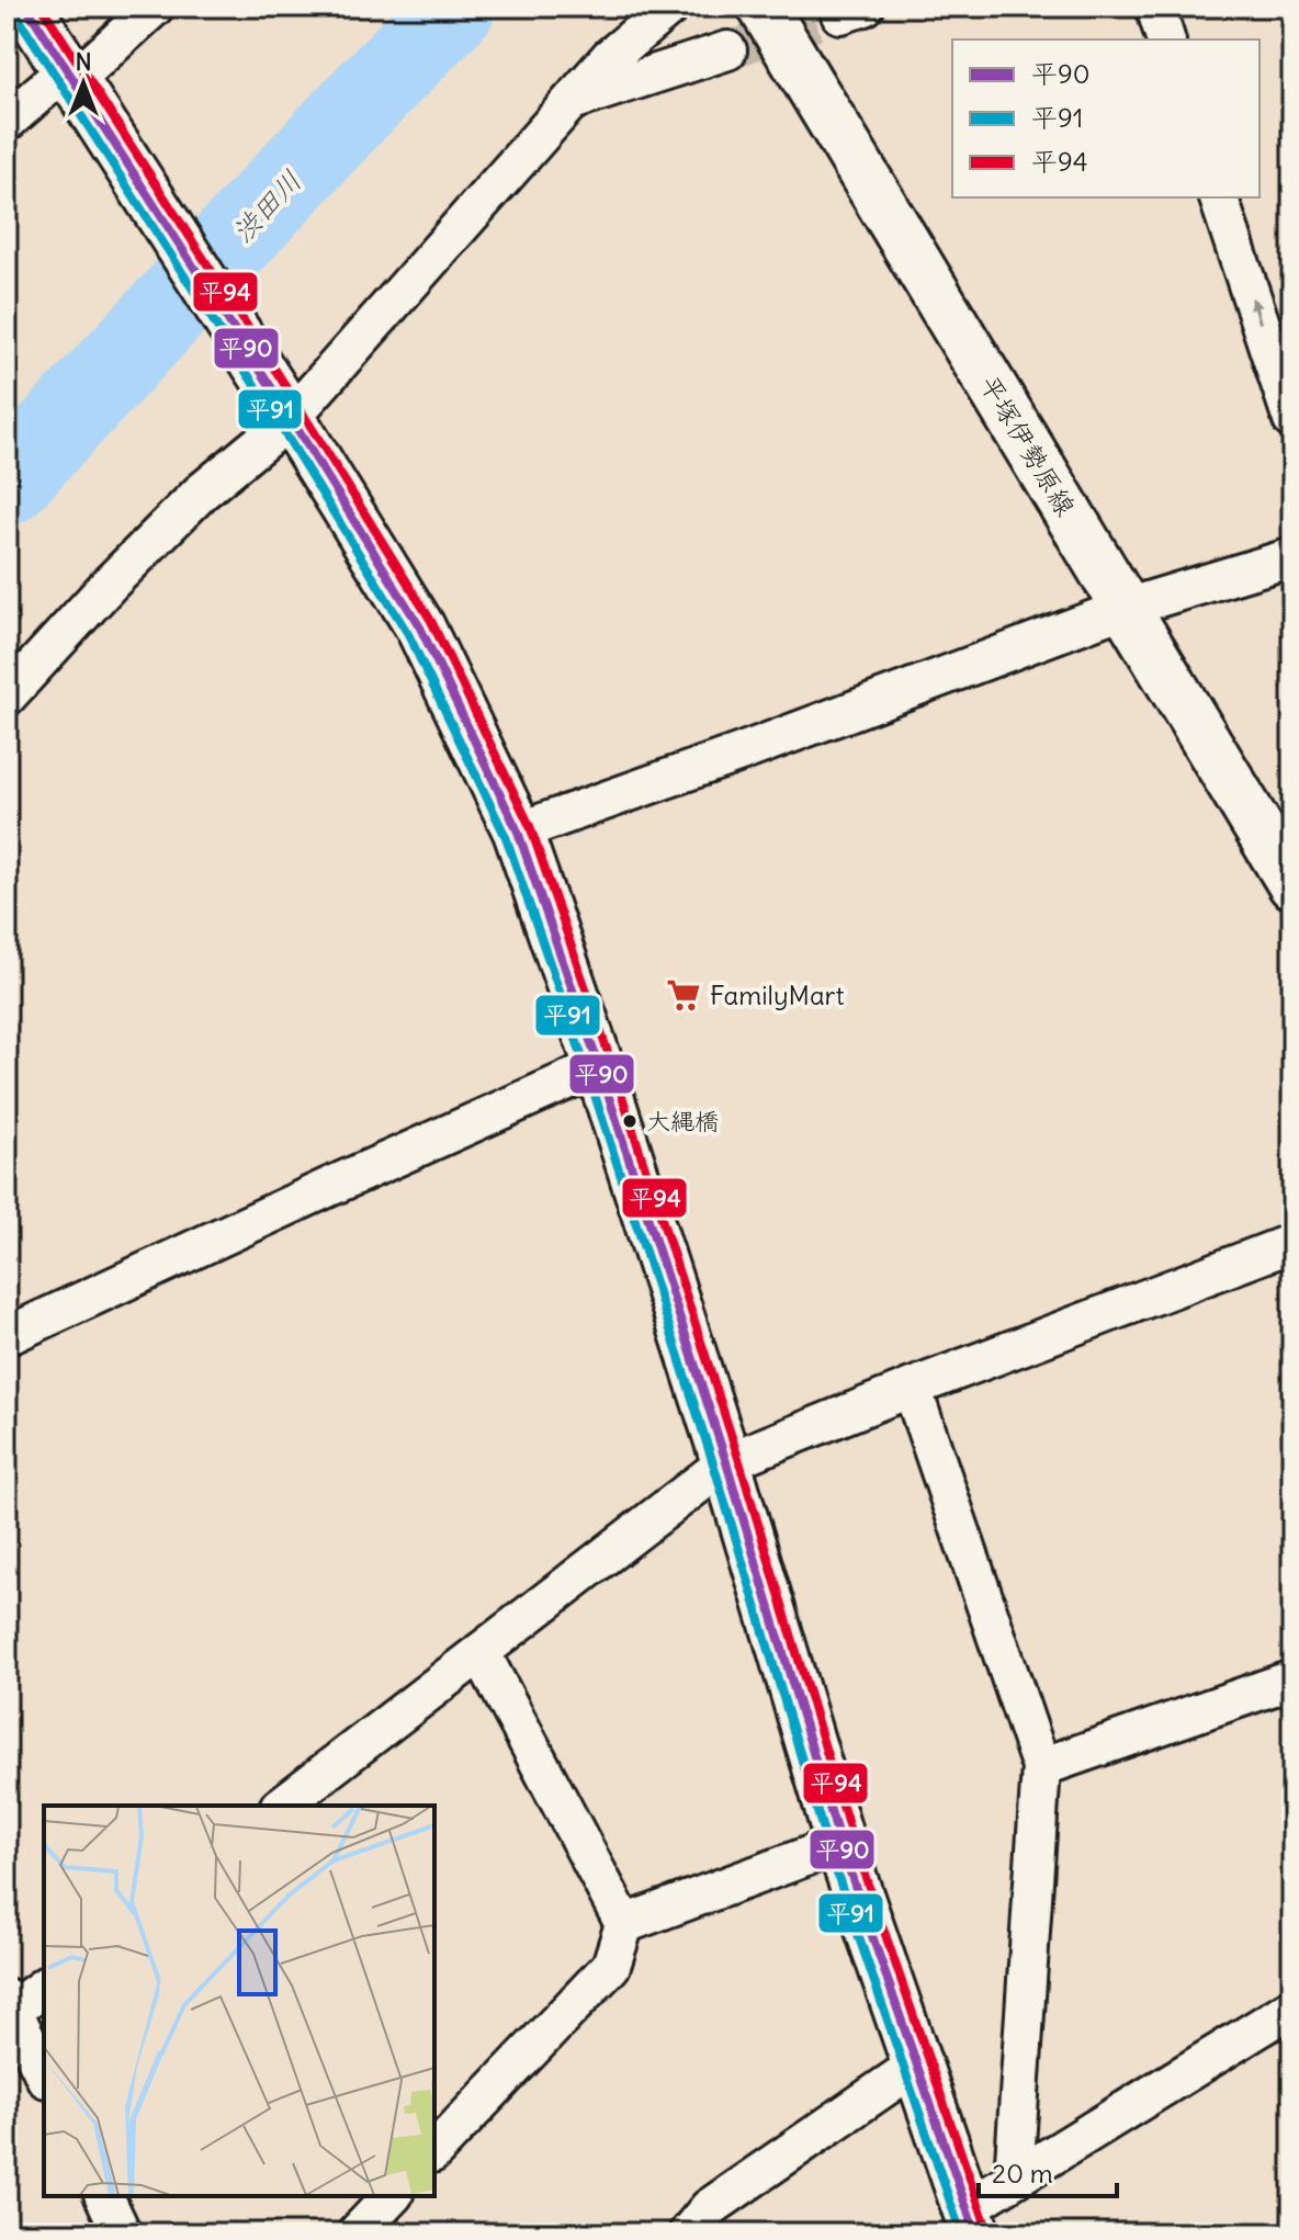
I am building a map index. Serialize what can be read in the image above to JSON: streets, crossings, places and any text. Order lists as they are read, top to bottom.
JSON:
{
  "streets": {
    "street": ["平塚伊勢原線"]
  },
  "water": ["渋田川"],
  "places": {
    "supermarket": ["FamilyMart"],
    "other": ["大縄橋"]
  },
  "lines": ["transit line 平90", "transit line 平94", "transit line 平91"],
  "legend": ["平90", "平91", "平94"],
  "scale_bar": "20 m",
  "north": "top"
}
